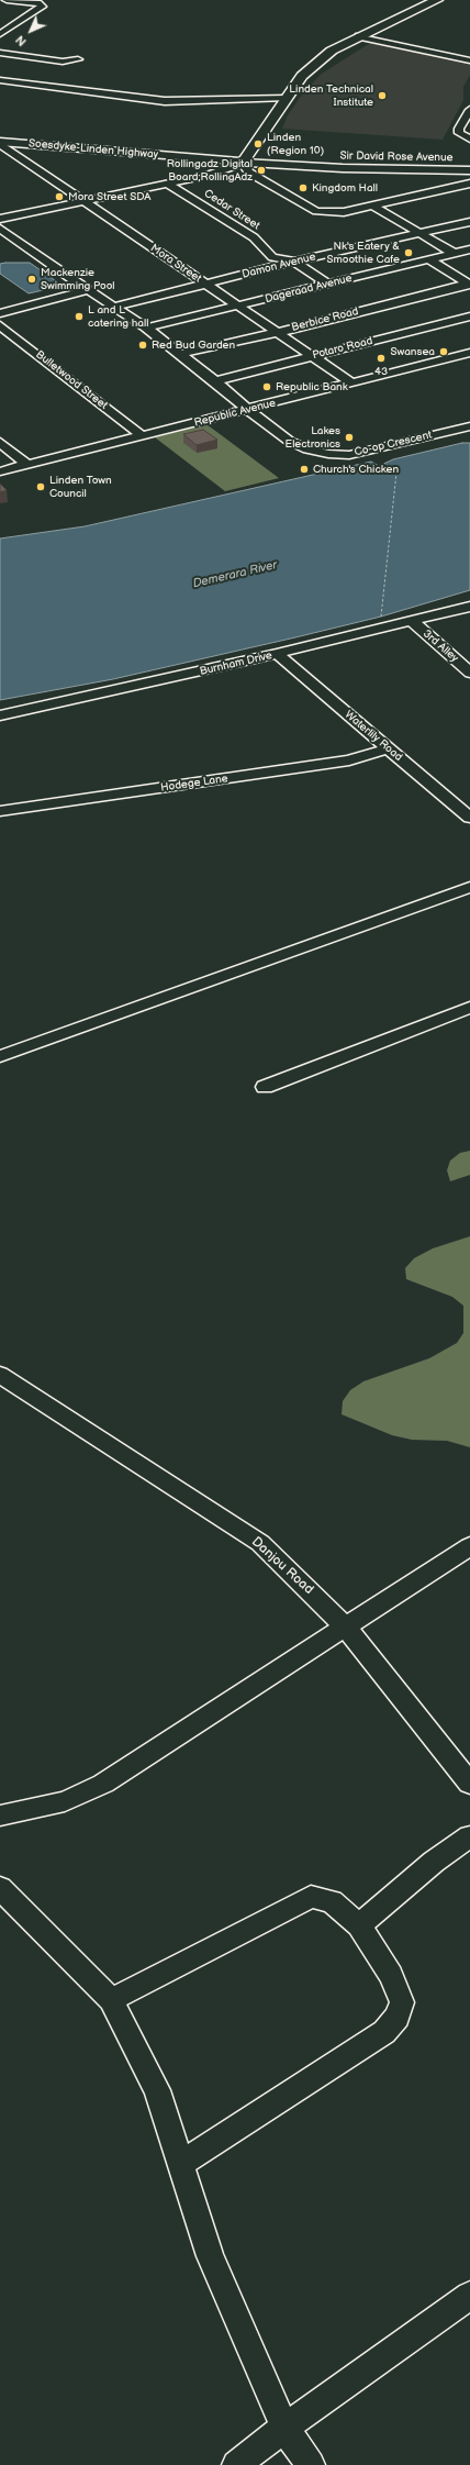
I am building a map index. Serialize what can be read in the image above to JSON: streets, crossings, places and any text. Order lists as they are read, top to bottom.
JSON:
{
  "streets": {
    "main road": ["Soesdyke-Linden Highway"],
    "street": [
      "Sir David Rose Avenue",
      "Cedar Street",
      "Mora Street",
      "Damon Avenue",
      "Dageraad Avenue",
      "Berbice Road",
      "Potaro Road",
      "Bulletwood Street",
      "Republic Avenue",
      "Co-op Crescent",
      "3rd Alley",
      "Burnham Drive",
      "Waterlily Road",
      "Hodege Lane",
      "Danjou Road"
    ]
  },
  "crossings": [
    ["Soesdyke-Linden Highway", "Sir David Rose Avenue"],
    ["Soesdyke-Linden Highway", "Mora Street"],
    ["Cedar Street", "Damon Avenue"],
    ["Cedar Street", "Dageraad Avenue"],
    ["Mora Street", "Damon Avenue"],
    ["Mora Street", "Dageraad Avenue"],
    ["Mora Street", "Berbice Road"],
    ["Mora Street", "Potaro Road"],
    ["Mora Street", "Republic Avenue"],
    ["Damon Avenue", "Co-op Crescent"],
    ["Dageraad Avenue", "Co-op Crescent"],
    ["Berbice Road", "Co-op Crescent"],
    ["Potaro Road", "Co-op Crescent"],
    ["Bulletwood Street", "Republic Avenue"],
    ["Republic Avenue", "Co-op Crescent"],
    ["3rd Alley", "Burnham Drive"],
    ["Burnham Drive", "Waterlily Road"],
    ["Waterlily Road", "Hodege Lane"]
  ],
  "water": ["Demerara River"],
  "places": [
    "Linden Technical Institute",
    "Linden (Region 10)",
    "Rollingadz Digital Board;RollingAdz",
    "Kingdom Hall",
    "Mora Street SDA",
    "Nk's Eatery & Smoothie Cafe",
    "Mackenzie Swimming Pool",
    "L and L catering hall",
    "Red Bud Garden",
    "Swansea",
    "43",
    "Republic Bank",
    "Lakes Electronics",
    "Church's Chicken",
    "Linden Town Council"
  ],
  "north": "bottom left"
}
